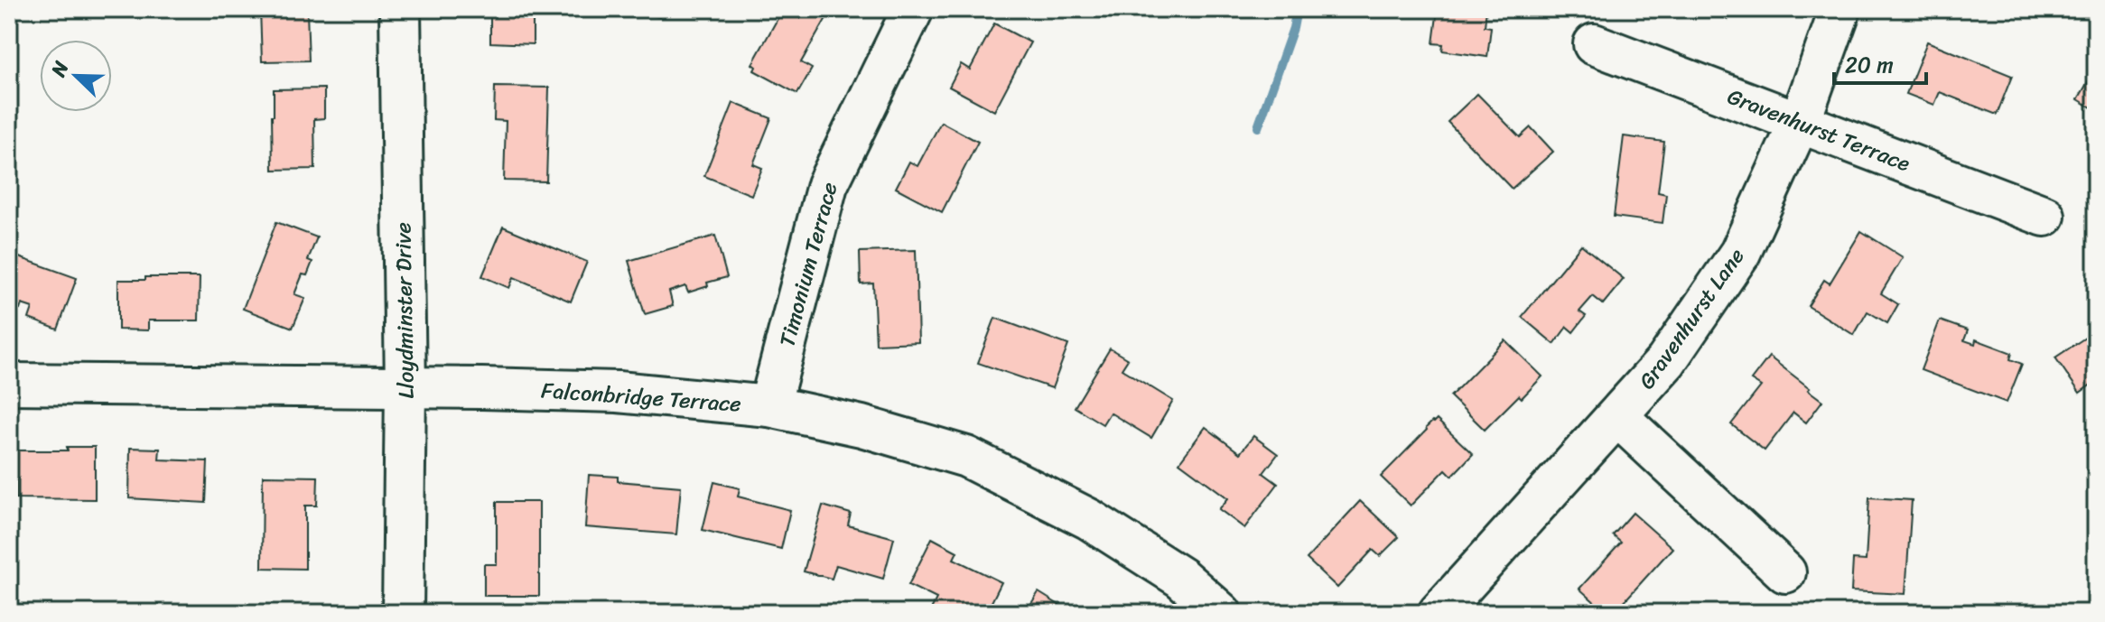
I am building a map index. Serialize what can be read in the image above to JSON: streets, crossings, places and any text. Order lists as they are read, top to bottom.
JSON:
{
  "streets": {
    "street": [
      "Gravenhurst Terrace",
      "Timonium Terrace",
      "Lloydminster Drive",
      "Gravenhurst Lane",
      "Falconbridge Terrace"
    ]
  },
  "crossings": [
    ["Gravenhurst Terrace", "Gravenhurst Lane"],
    ["Timonium Terrace", "Falconbridge Terrace"],
    ["Lloydminster Drive", "Falconbridge Terrace"]
  ],
  "scale_bar": "20 m",
  "north": "top left"
}
